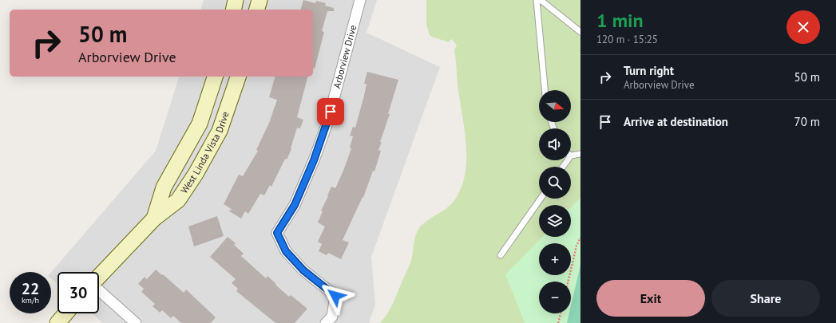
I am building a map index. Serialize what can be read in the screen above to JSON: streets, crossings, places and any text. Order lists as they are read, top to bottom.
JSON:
{
  "streets": {
    "main road": ["West Linda Vista Drive"],
    "street": ["Arborview Drive"]
  },
  "north": "right",
  "page": {
    "heading": ["1 min", "120 m · 15:25"],
    "turn": ["50 m", "Arborview Drive"],
    "list": [
      {
        "name": "Turn right",
        "note": "Arborview Drive",
        "value": "50 m"
      },
      {
        "name": "Arrive at destination",
        "value": "70 m"
      }
    ],
    "map_buttons": ["+", "−"],
    "speed": "22 km/h",
    "limit": "30",
    "buttons": ["Exit", "Share"]
  }
}
